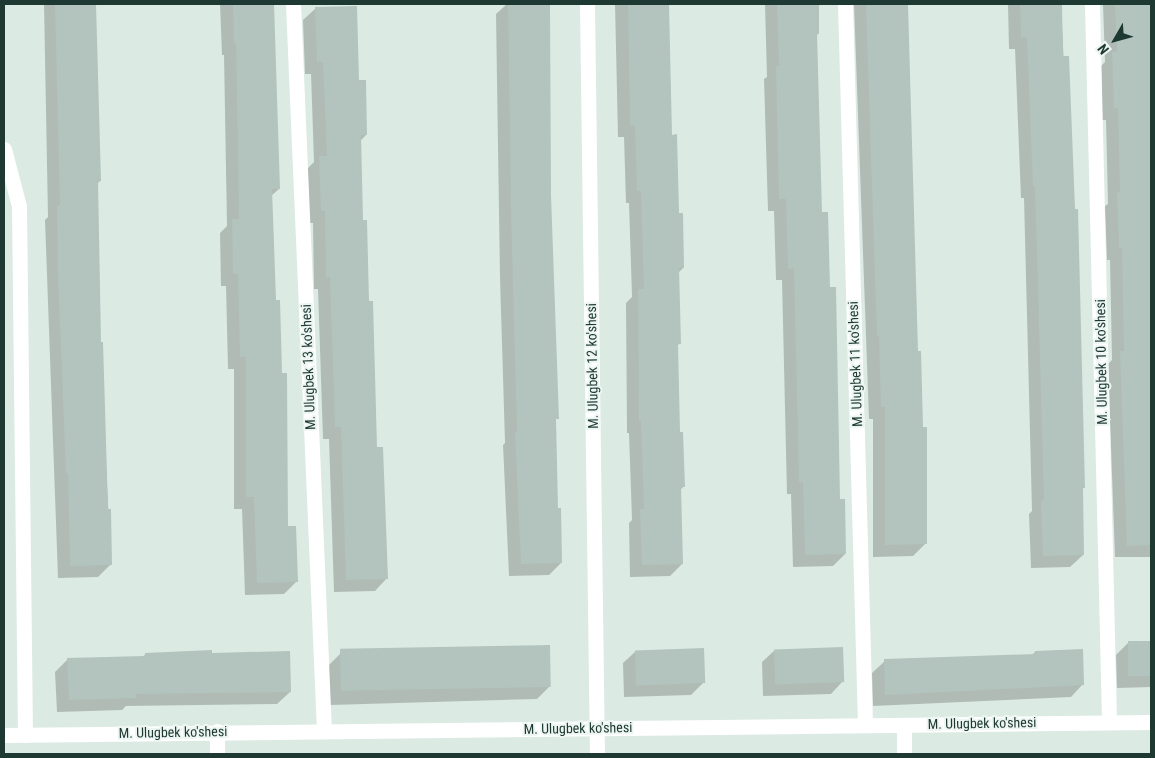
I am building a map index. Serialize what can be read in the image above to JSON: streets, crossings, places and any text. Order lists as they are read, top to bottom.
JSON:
{
  "streets": {
    "street": [
      "M. Ulugbek 10 ko'shesi",
      "M. Ulugbek 11 ko'shesi",
      "M. Ulugbek 12 ko'shesi",
      "M. Ulugbek 13 ko'shesi",
      "M. Ulugbek ko'shesi"
    ]
  },
  "crossings": [
    ["M. Ulugbek 10 ko'shesi", "M. Ulugbek ko'shesi"],
    ["M. Ulugbek 11 ko'shesi", "M. Ulugbek ko'shesi"],
    ["M. Ulugbek 12 ko'shesi", "M. Ulugbek ko'shesi"],
    ["M. Ulugbek 13 ko'shesi", "M. Ulugbek ko'shesi"]
  ],
  "north": "bottom left"
}
